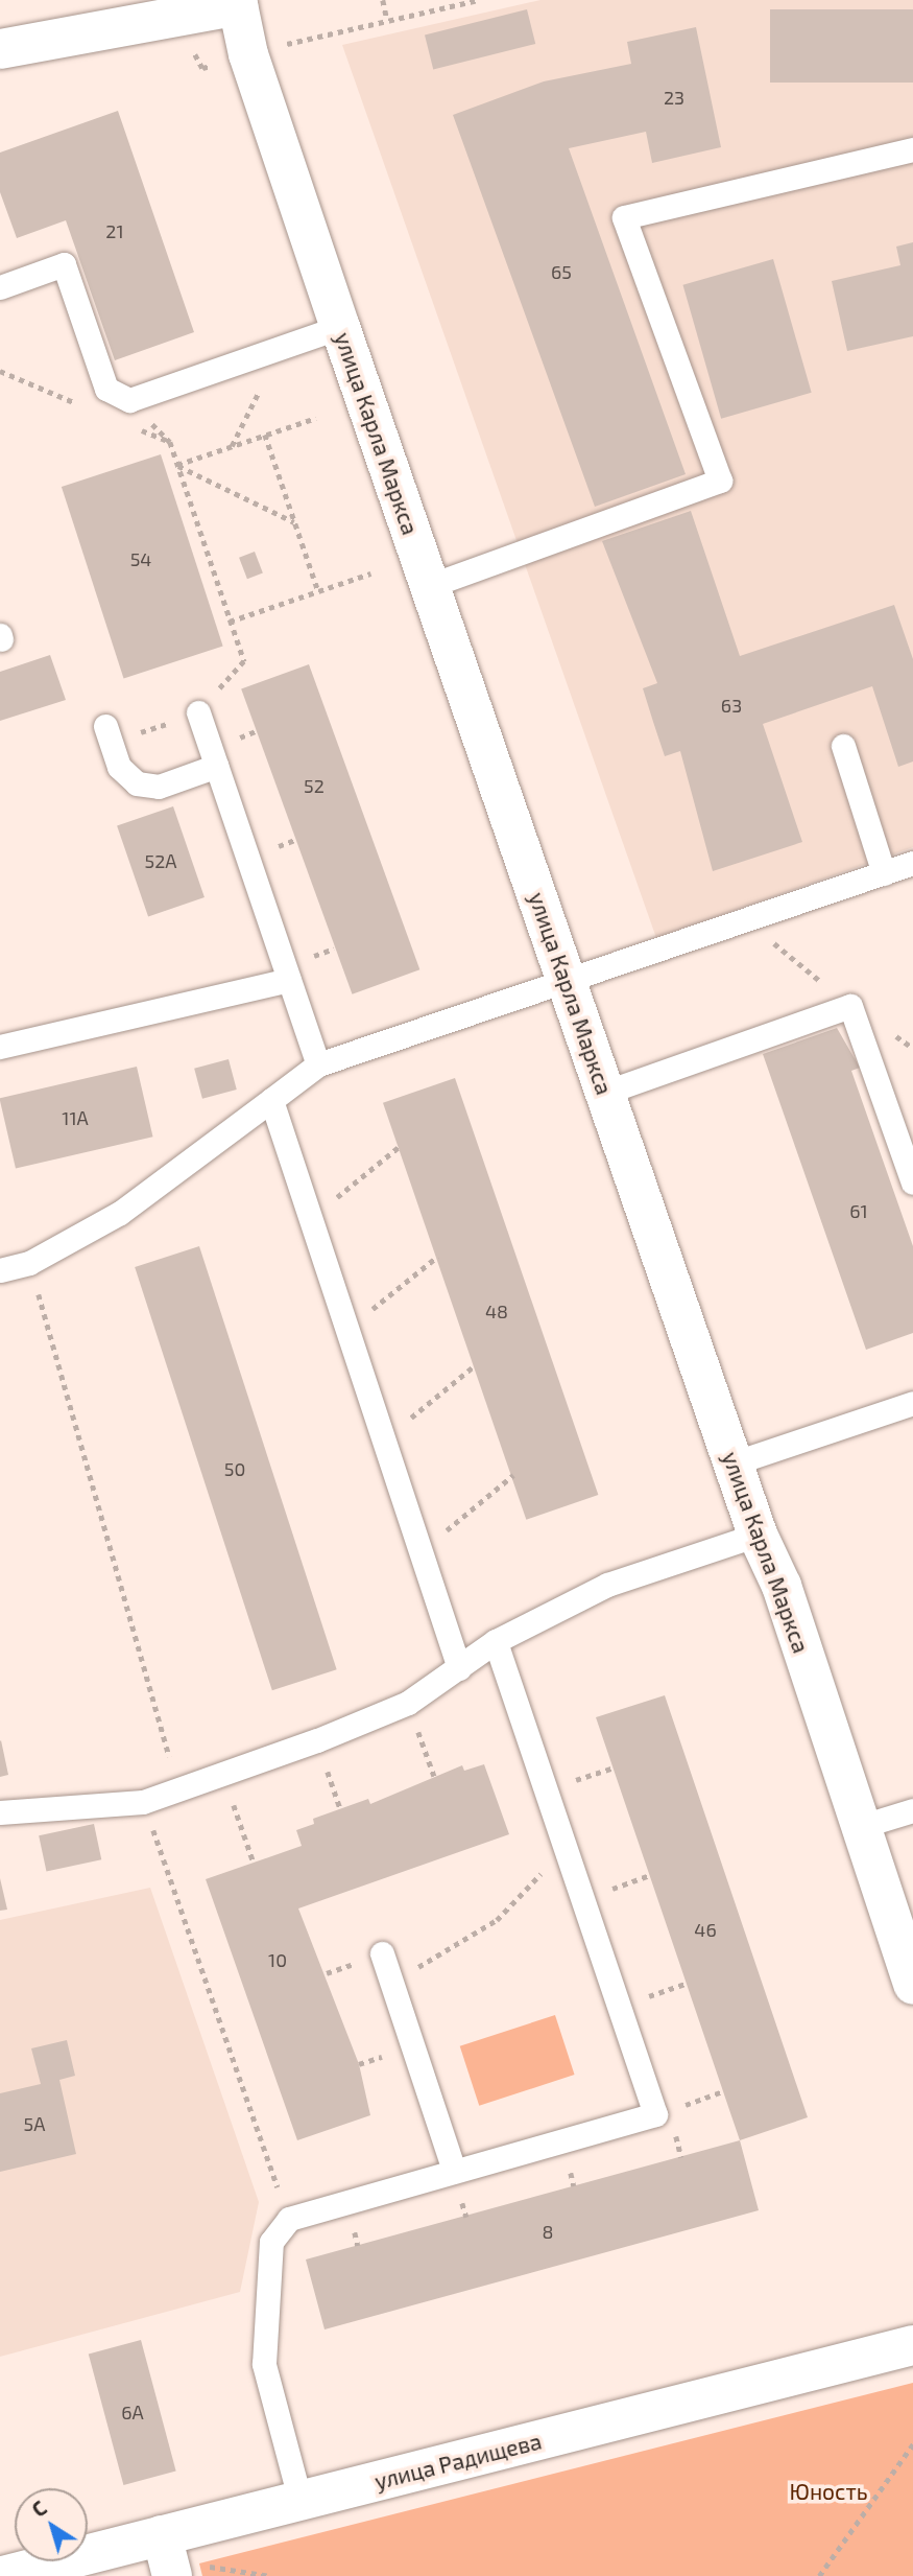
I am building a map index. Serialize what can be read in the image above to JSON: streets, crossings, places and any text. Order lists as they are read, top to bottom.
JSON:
{
  "streets": {
    "street": ["улица Карла Маркса", "улица Радищева"]
  },
  "parks": ["Юность"],
  "house_numbers": [
    "23",
    "21",
    "65",
    "54",
    "63",
    "52",
    "52А",
    "11А",
    "61",
    "48",
    "50",
    "46",
    "10",
    "5А",
    "8",
    "6А"
  ],
  "north": "top left"
}
